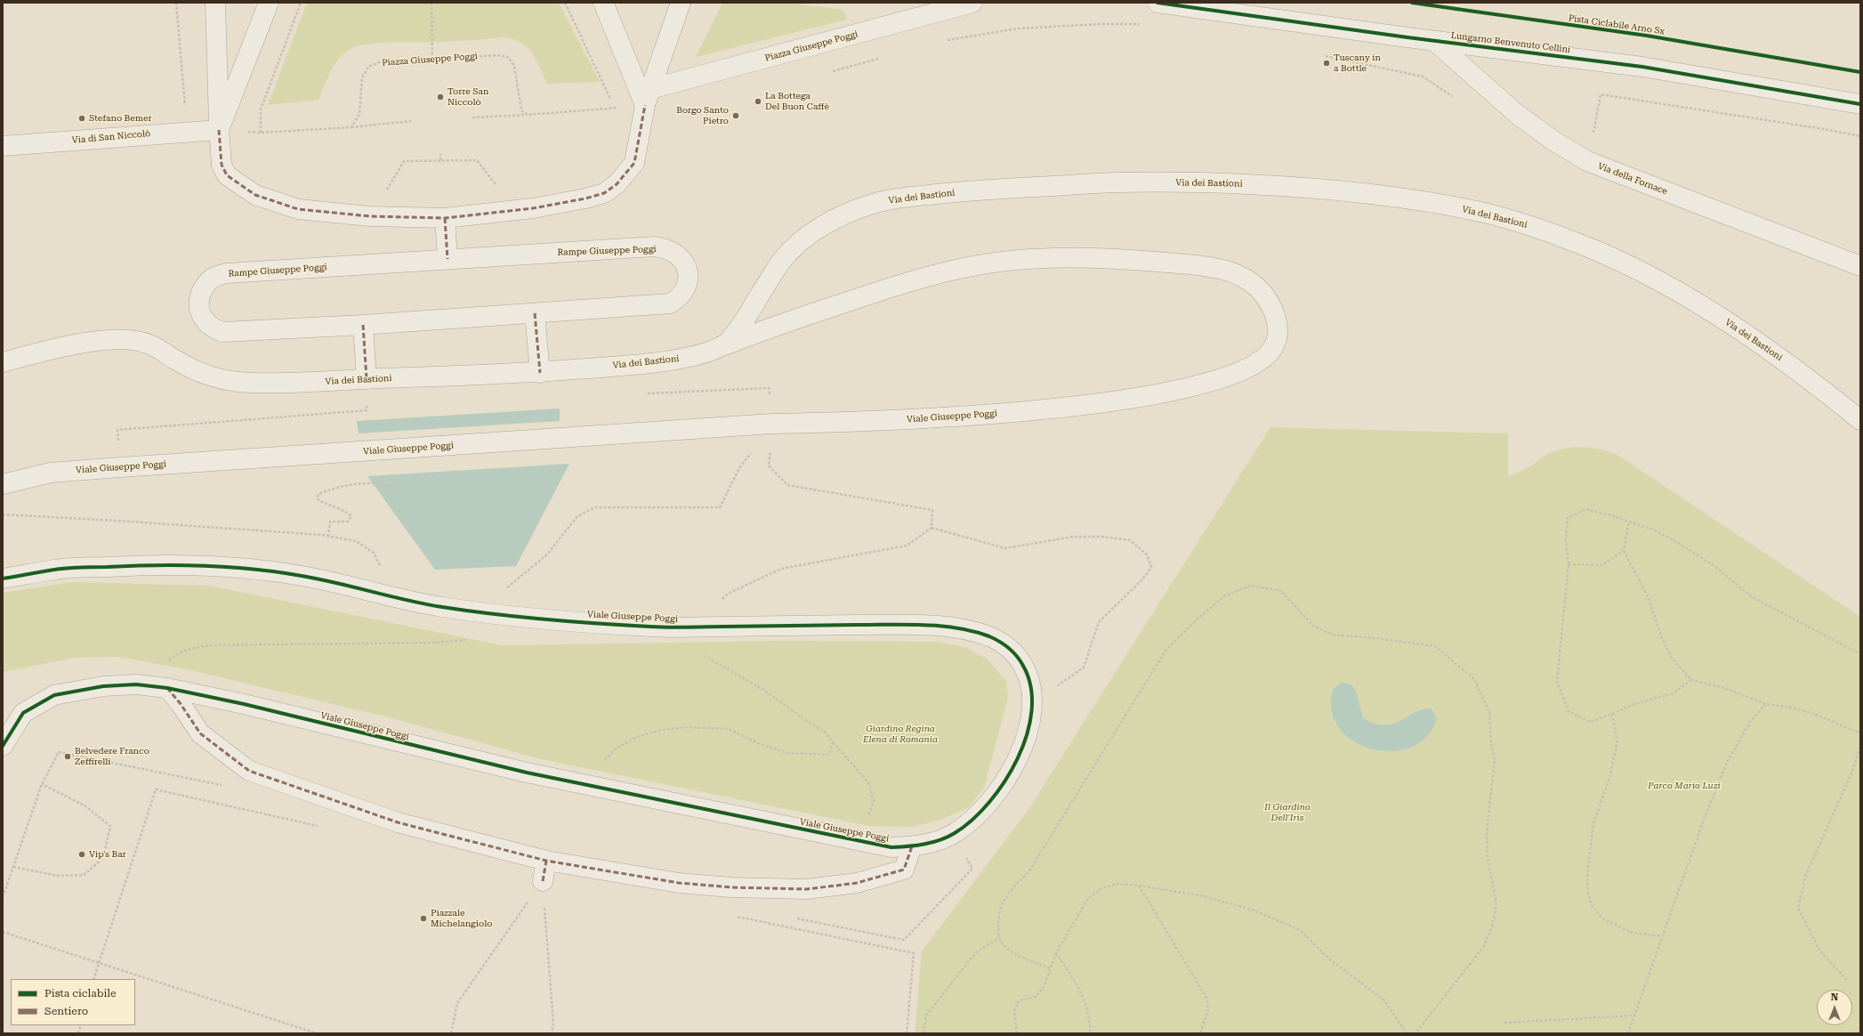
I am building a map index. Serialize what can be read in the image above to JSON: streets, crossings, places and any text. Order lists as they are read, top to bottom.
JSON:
{
  "streets": {
    "street": [
      "Lungarno Benvenuto Cellini",
      "Piazza Giuseppe Poggi",
      "Via di San Niccolò",
      "Via della Fornace",
      "Via dei Bastioni",
      "Rampe Giuseppe Poggi",
      "Viale Giuseppe Poggi"
    ],
    "cycle path": ["Pista Ciclabile Arno Sx"]
  },
  "crossings": [
    ["Lungarno Benvenuto Cellini", "Via della Fornace"],
    ["Via dei Bastioni", "Viale Giuseppe Poggi"]
  ],
  "parks": ["Giardino Regina Elena di Romania", "Parco Mario Luzi", "Il Giardino Dell'Iris"],
  "places": [
    "Tuscany in a Bottle",
    "Torre San Niccolò",
    "La Bottega Del Buon Caffè",
    "Borgo Santo Pietro",
    "Stefano Bemer",
    "Belvedere Franco Zeffirelli",
    "Vip's Bar",
    "Piazzale Michelangiolo"
  ],
  "legend": ["Pista ciclabile", "Sentiero"],
  "north": "top"
}
